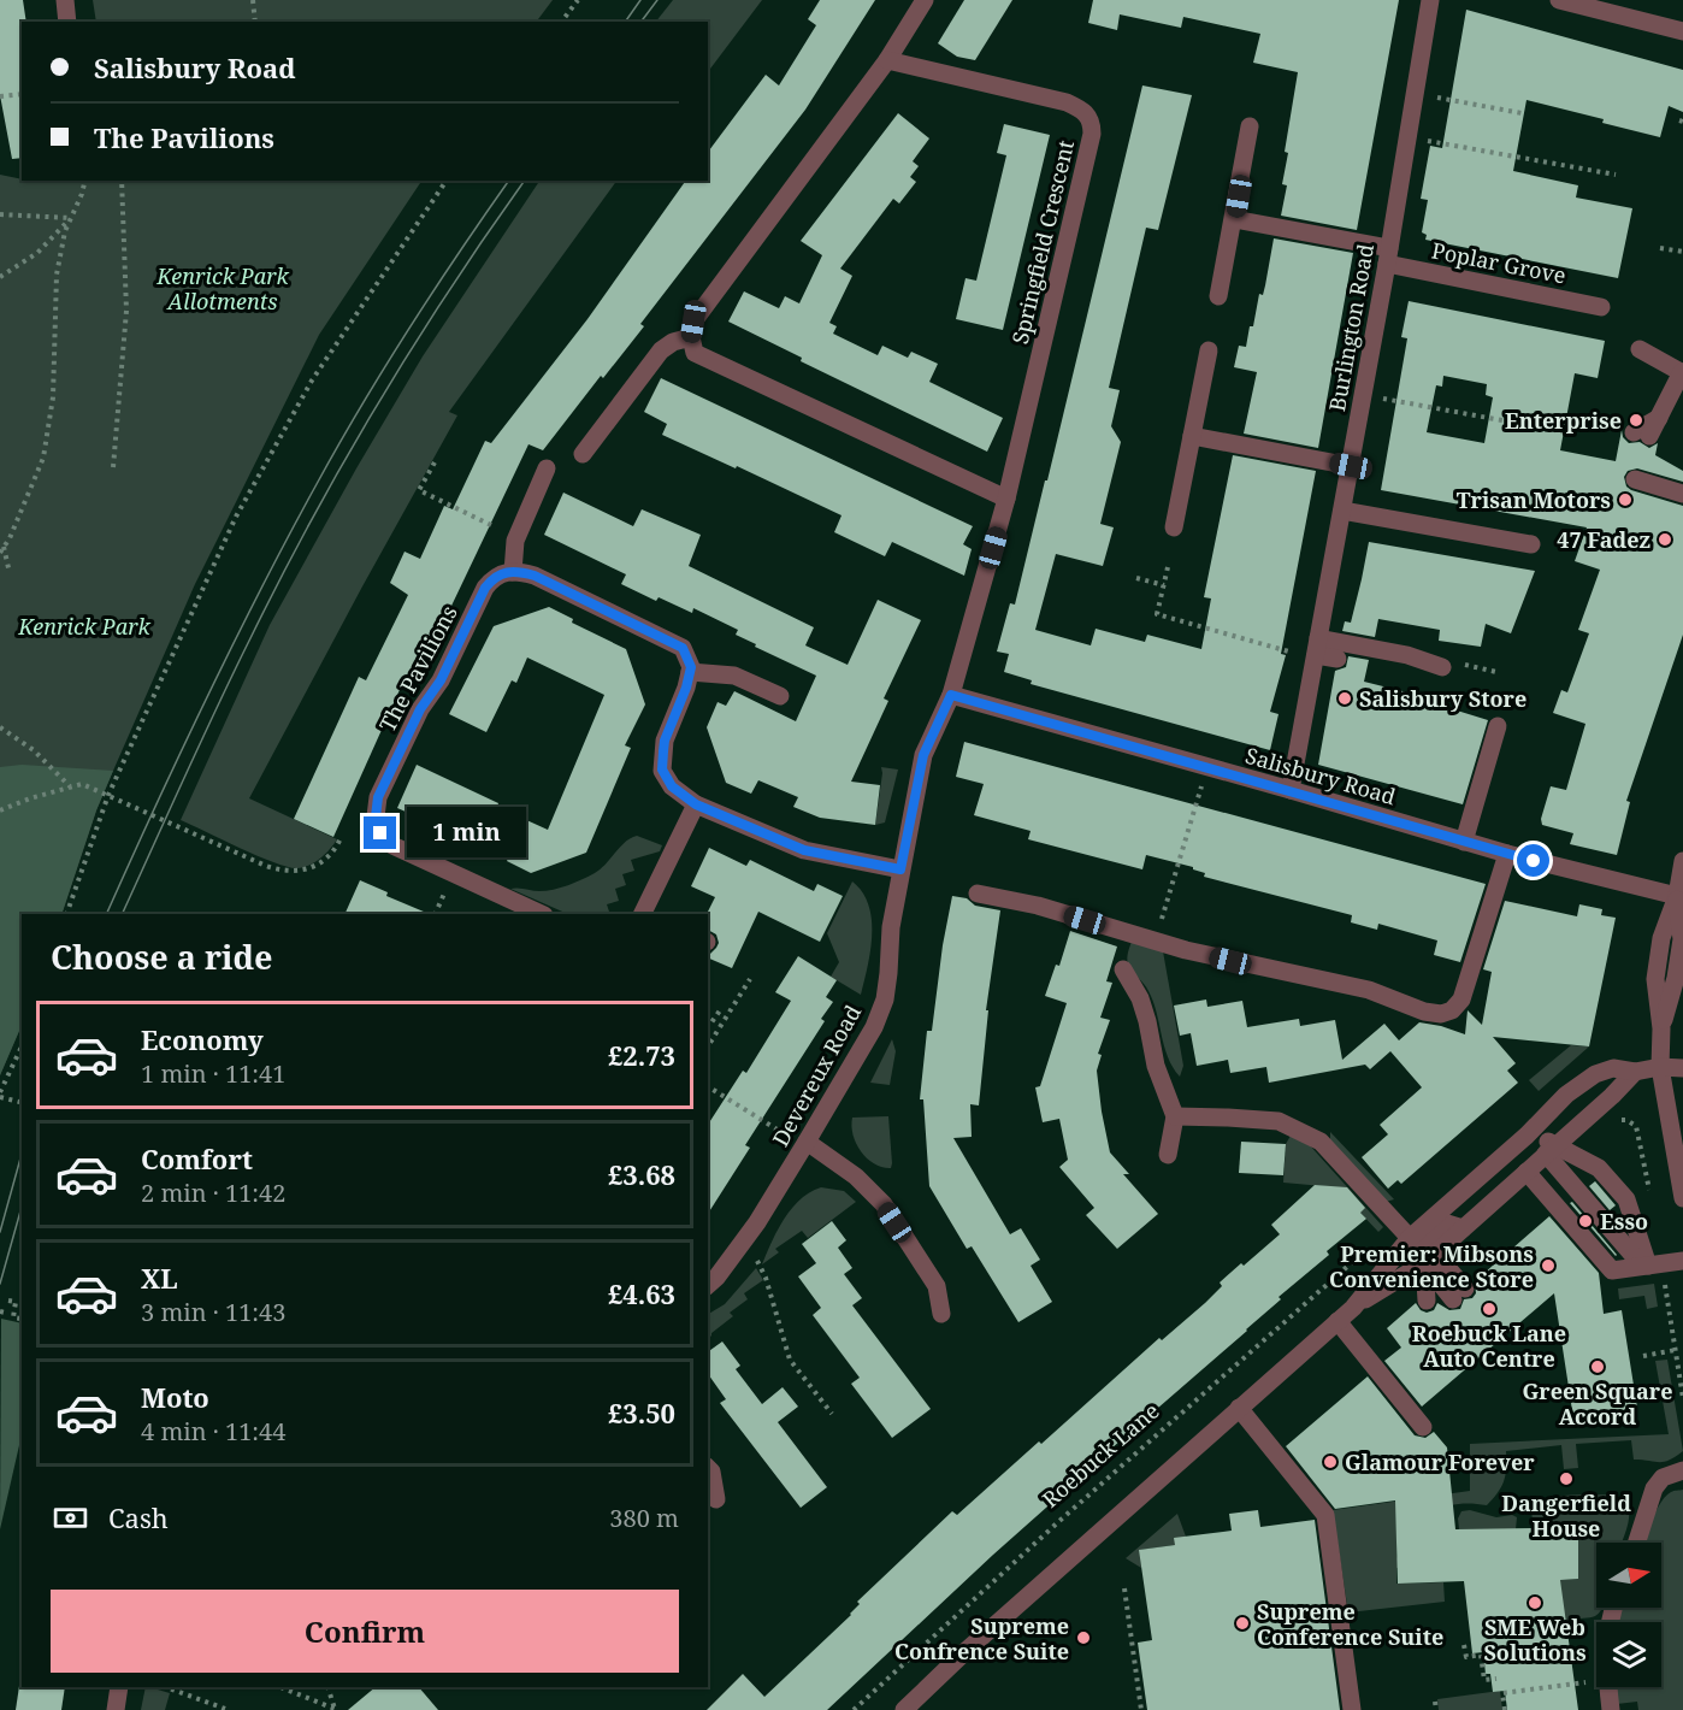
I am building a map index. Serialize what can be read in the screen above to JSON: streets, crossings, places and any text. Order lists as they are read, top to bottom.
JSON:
{
  "streets": {
    "street": [
      "Springfield Crescent",
      "Poplar Grove",
      "Burlington Road",
      "The Pavilions",
      "Salisbury Road",
      "Devereux Road"
    ],
    "path": ["Roebuck Lane"]
  },
  "crossings": [
    ["Springfield Crescent", "Salisbury Road"],
    ["Springfield Crescent", "Devereux Road"],
    ["Poplar Grove", "Burlington Road"],
    ["Burlington Road", "Salisbury Road"],
    ["Salisbury Road", "Devereux Road"]
  ],
  "parks": ["Kenrick Park Allotments", "Kenrick Park"],
  "places": [
    "Enterprise",
    "Trisan Motors",
    "47 Fadez",
    "Salisbury Store",
    "Esso",
    "Premier: Mibsons Convenience Store",
    "Roebuck Lane Auto Centre",
    "Green Square Accord",
    "Glamour Forever",
    "Dangerfield House",
    "SME Web Solutions",
    "Supreme Conference Suite",
    "Supreme Confrence Suite"
  ],
  "north": "right",
  "page": {
    "banner": ["Salisbury Road", "The Pavilions"],
    "bubble": "1 min",
    "heading": "Choose a ride",
    "list": [
      {
        "name": "Economy",
        "note": "1 min · 11:41",
        "value": "£2.73"
      },
      {
        "name": "Comfort",
        "note": "2 min · 11:42",
        "value": "£3.68"
      },
      {
        "name": "XL",
        "note": "3 min · 11:43",
        "value": "£4.63"
      },
      {
        "name": "Moto",
        "note": "4 min · 11:44",
        "value": "£3.50"
      }
    ],
    "pay": ["Cash", "380 m"],
    "buttons": "Confirm"
  }
}
